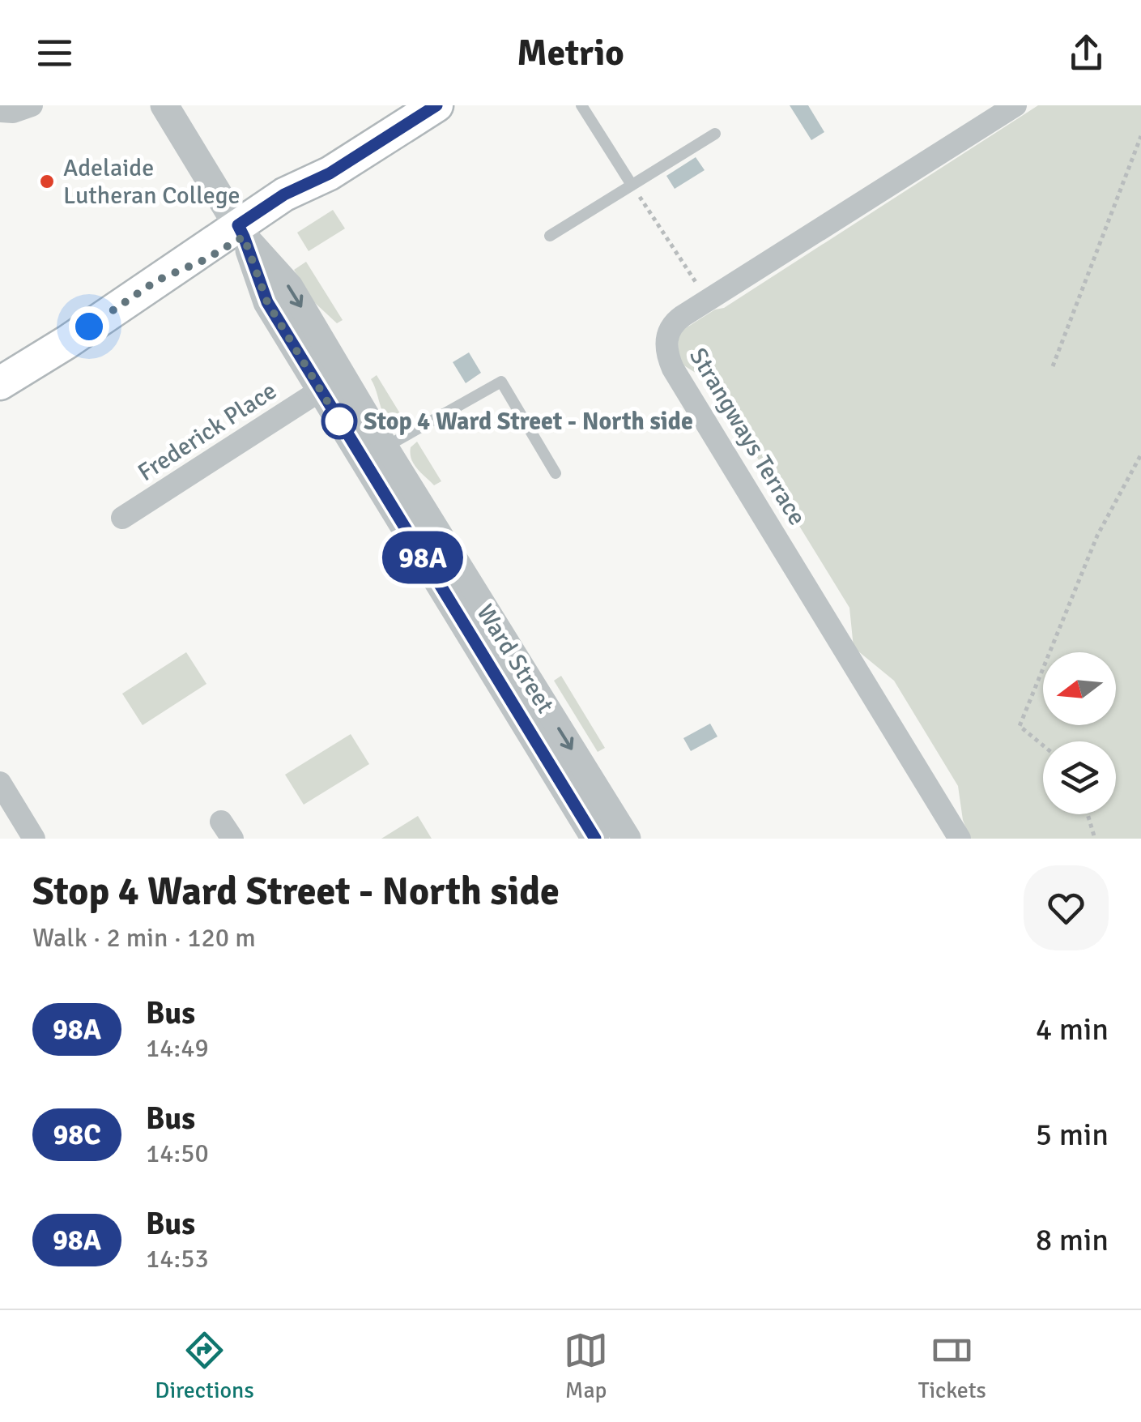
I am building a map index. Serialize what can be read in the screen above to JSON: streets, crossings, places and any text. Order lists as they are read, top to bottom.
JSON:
{
  "streets": {
    "street": ["Frederick Place", "Strangways Terrace", "Ward Street"]
  },
  "crossings": [
    ["Frederick Place", "Ward Street"]
  ],
  "places": ["Adelaide Lutheran College", "Stop 4 Ward Street - North side"],
  "lines": ["bus line 98A"],
  "north": "left",
  "page": {
    "header": "Metrio",
    "on_map": "98A",
    "heading": ["Stop 4 Ward Street - North side", "Walk · 2 min · 120 m"],
    "list": [
      {
        "mark": "98A",
        "name": "Bus",
        "note": "14:49",
        "value": "4 min"
      },
      {
        "mark": "98C",
        "name": "Bus",
        "note": "14:50",
        "value": "5 min"
      },
      {
        "mark": "98A",
        "name": "Bus",
        "note": "14:53",
        "value": "8 min"
      }
    ],
    "tabs": ["Directions", "Map", "Tickets"]
  }
}
